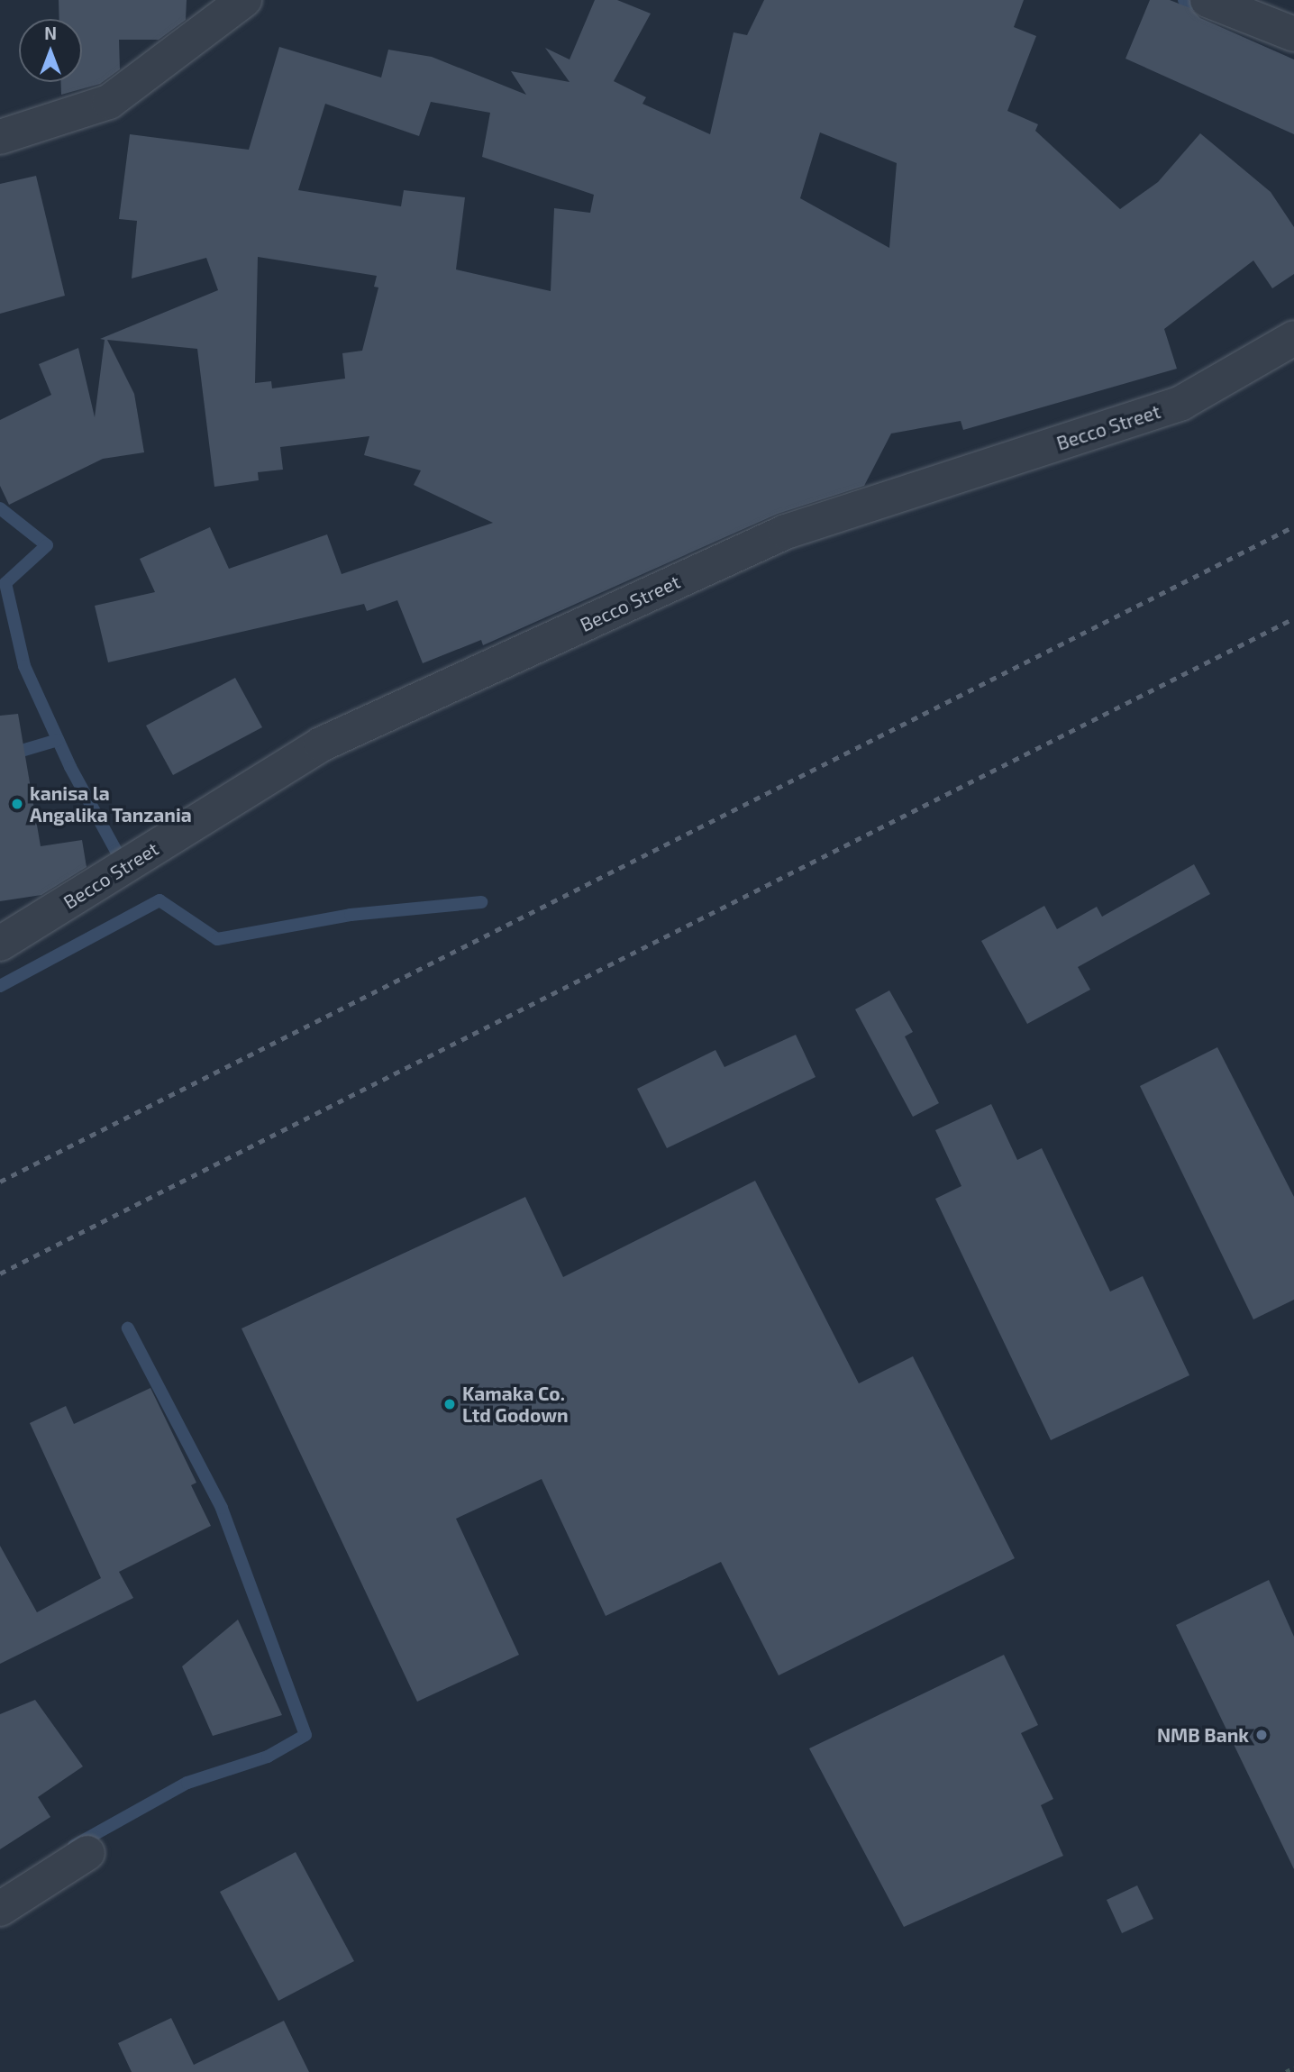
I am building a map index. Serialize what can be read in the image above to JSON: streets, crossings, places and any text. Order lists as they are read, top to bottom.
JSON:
{
  "streets": {
    "street": ["Becco Street"]
  },
  "places": ["kanisa la Angalika Tanzania", "Kamaka Co. Ltd Godown", "NMB Bank"],
  "north": "top"
}
